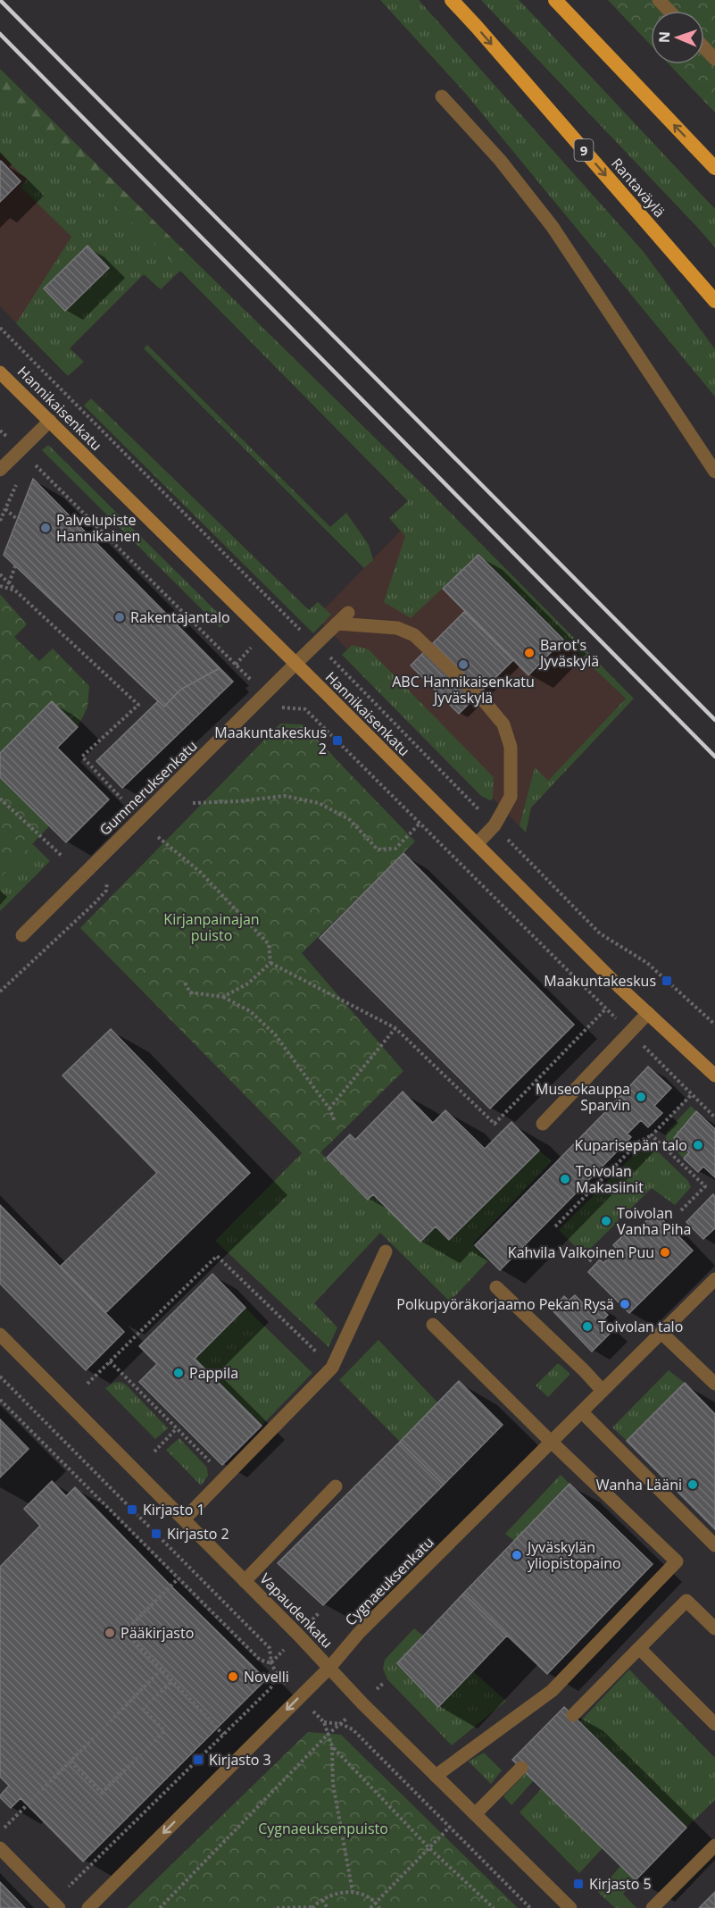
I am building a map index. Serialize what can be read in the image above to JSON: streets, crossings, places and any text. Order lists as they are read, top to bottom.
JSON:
{
  "streets": {
    "highway": ["9", "Rantaväylä"],
    "main road": ["Hannikaisenkatu"],
    "street": ["Gummeruksenkatu", "Cygnaeuksenkatu", "Vapaudenkatu"]
  },
  "crossings": [
    ["Hannikaisenkatu", "Gummeruksenkatu"],
    ["Cygnaeuksenkatu", "Vapaudenkatu"]
  ],
  "one_way": ["Cygnaeuksenkatu"],
  "parks": ["Kirjanpainajan puisto", "Cygnaeuksenpuisto"],
  "places": {
    "other": [
      "Palvelupiste Hannikainen",
      "Rakentajantalo",
      "Barot's Jyväskylä",
      "ABC Hannikaisenkatu Jyväskylä",
      "Museokauppa Sparvin",
      "Kuparisepän talo",
      "Toivolan Makasiinit",
      "Toivolan Vanha Piha",
      "Kahvila Valkoinen Puu",
      "Polkupyöräkorjaamo Pekan Rysä",
      "Toivolan talo",
      "Pappila",
      "Wanha Lääni",
      "Jyväskylän yliopistopaino",
      "Pääkirjasto",
      "Novelli"
    ],
    "transit": [
      "Maakuntakeskus 2",
      "Maakuntakeskus",
      "Kirjasto 1",
      "Kirjasto 2",
      "Kirjasto 3",
      "Kirjasto 5"
    ]
  },
  "north": "left"
}
